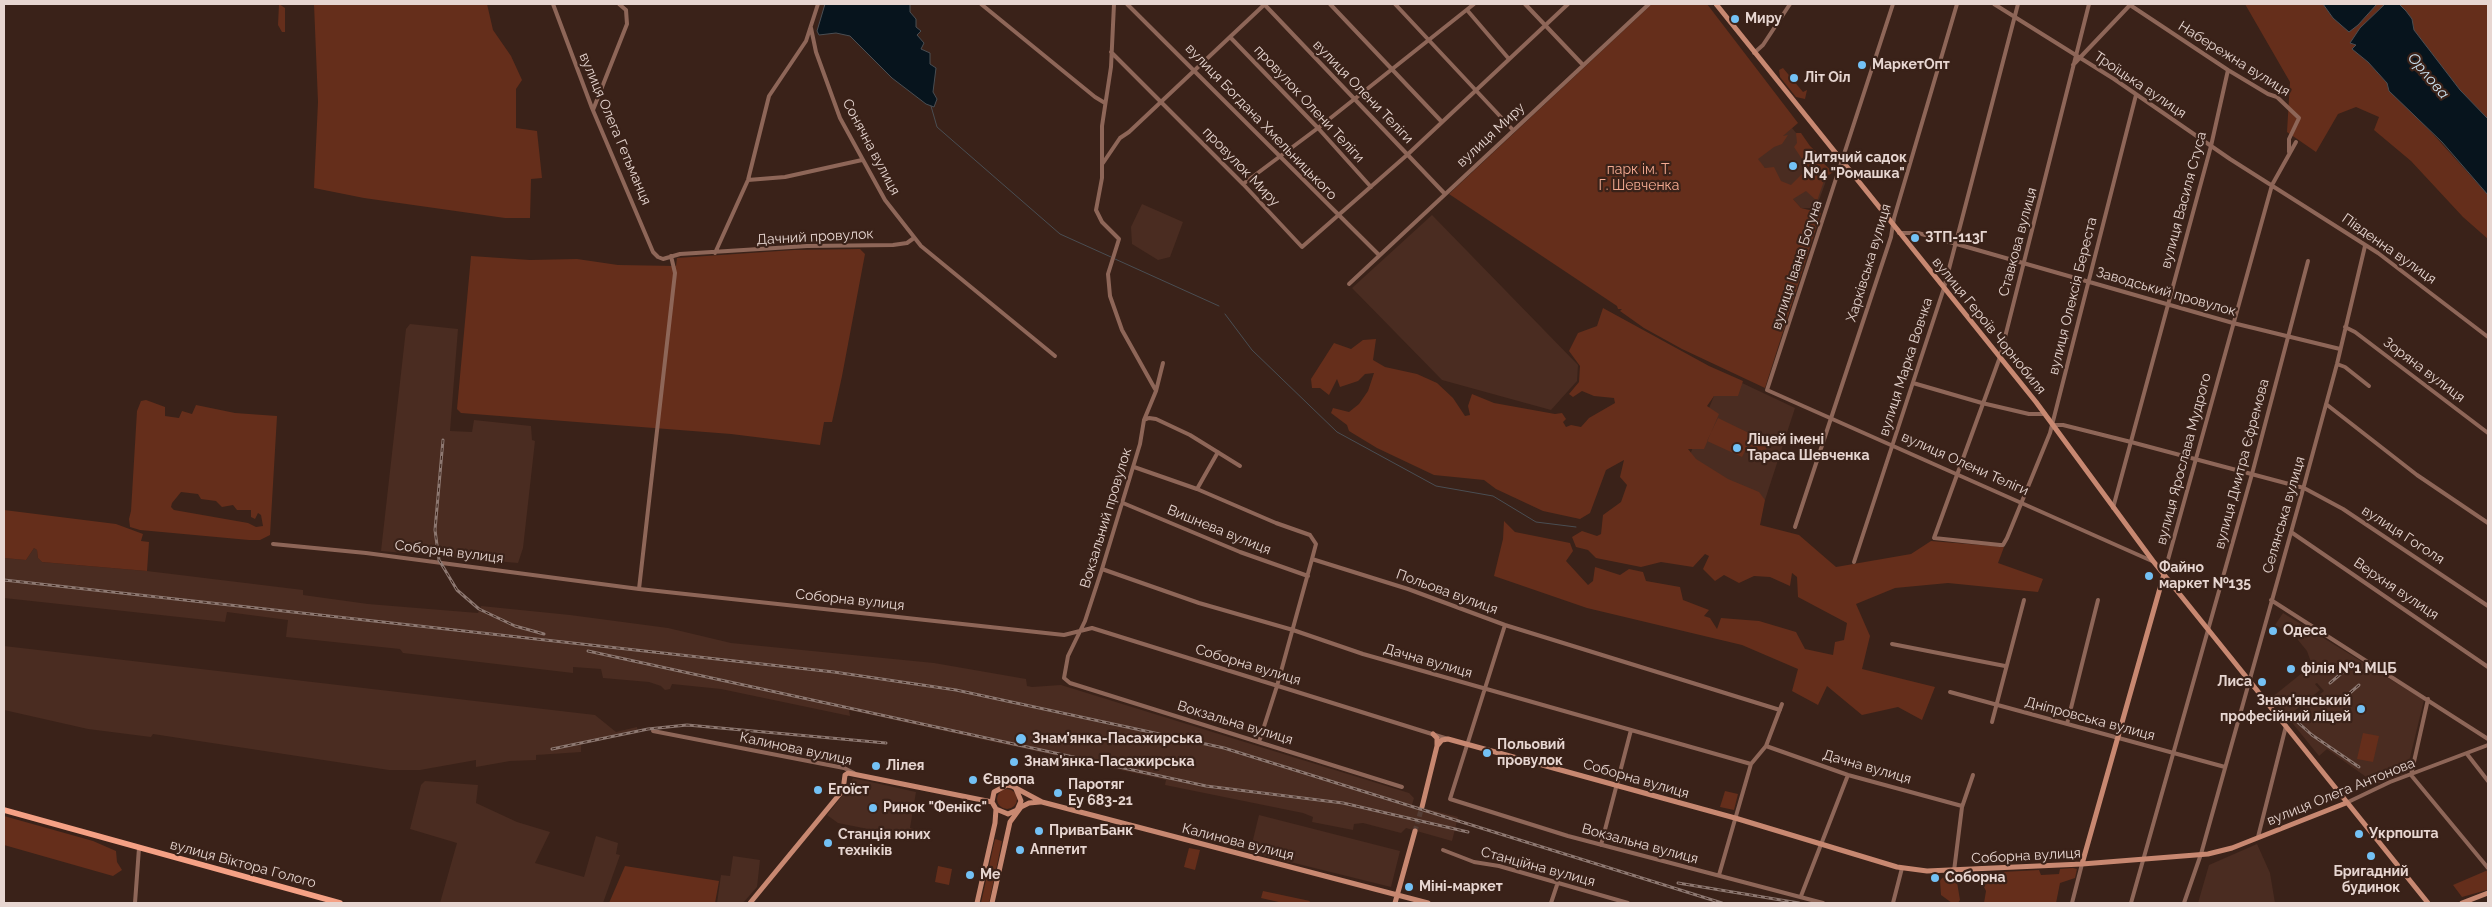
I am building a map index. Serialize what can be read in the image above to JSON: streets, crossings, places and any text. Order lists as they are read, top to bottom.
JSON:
{
  "streets": {
    "main road": ["вулиця Віктора Голого"],
    "street": [
      "Набережна вулиця",
      "Троїцька вулиця",
      "вулиця Олени Теліги",
      "провулок Олени Теліги",
      "вулиця Богдана Хмельницького",
      "вулиця Олега Гетьманця",
      "вулиця Миру",
      "Сонячна вулиця",
      "провулок Миру",
      "вулиця Василя Стуса",
      "Дачний провулок",
      "Ставкова вулиця",
      "Південна вулиця",
      "Харківська вулиця",
      "вулиця Івана Богуна",
      "Заводський провулок",
      "вулиця Олексія Береста",
      "вулиця Героїв Чорнобиля",
      "вулиця Марка Вовчка",
      "Зоряна вулиця",
      "вулиця Ярослава Мудрого",
      "вулиця Дмитра Єфремова",
      "Селянська вулиця",
      "Вокзальний провулок",
      "Вишнева вулиця",
      "вулиця Гоголя",
      "Соборна вулиця",
      "Верхня вулиця",
      "Польова вулиця",
      "Дачна вулиця",
      "Дніпровська вулиця",
      "Вокзальна вулиця",
      "Калинова вулиця",
      "вулиця Олега Антонова",
      "Станційна вулиця"
    ]
  },
  "crossings": [
    ["Набережна вулиця", "Троїцька вулиця"],
    ["Набережна вулиця", "вулиця Василя Стуса"],
    ["Набережна вулиця", "вулиця Ярослава Мудрого"],
    ["Троїцька вулиця", "вулиця Василя Стуса"],
    ["Троїцька вулиця", "Ставкова вулиця"],
    ["Троїцька вулиця", "Південна вулиця"],
    ["Троїцька вулиця", "вулиця Олексія Береста"],
    ["Троїцька вулиця", "вулиця Марка Вовчка"],
    ["Троїцька вулиця", "вулиця Ярослава Мудрого"],
    ["вулиця Олени Теліги", "вулиця Миру"],
    ["вулиця Олени Теліги", "Ставкова вулиця"],
    ["вулиця Олени Теліги", "Харківська вулиця"],
    ["вулиця Олени Теліги", "вулиця Івана Богуна"],
    ["вулиця Олени Теліги", "вулиця Олексія Береста"],
    ["вулиця Олени Теліги", "вулиця Героїв Чорнобиля"],
    ["вулиця Олени Теліги", "вулиця Марка Вовчка"],
    ["вулиця Богдана Хмельницького", "вулиця Миру"],
    ["вулиця Богдана Хмельницького", "провулок Миру"],
    ["вулиця Олега Гетьманця", "Дачний провулок"],
    ["Сонячна вулиця", "Дачний провулок"],
    ["вулиця Василя Стуса", "Заводський провулок"],
    ["вулиця Василя Стуса", "вулиця Героїв Чорнобиля"],
    ["вулиця Василя Стуса", "вулиця Гоголя"],
    ["Ставкова вулиця", "Заводський провулок"],
    ["Ставкова вулиця", "вулиця Олексія Береста"],
    ["Ставкова вулиця", "вулиця Героїв Чорнобиля"],
    ["Південна вулиця", "вулиця Ярослава Мудрого"],
    ["Південна вулиця", "Селянська вулиця"],
    ["Харківська вулиця", "вулиця Героїв Чорнобиля"],
    ["вулиця Івана Богуна", "вулиця Героїв Чорнобиля"],
    ["Заводський провулок", "вулиця Олексія Береста"],
    ["Заводський провулок", "вулиця Героїв Чорнобиля"],
    ["Заводський провулок", "вулиця Марка Вовчка"],
    ["Заводський провулок", "вулиця Ярослава Мудрого"],
    ["Заводський провулок", "вулиця Дмитра Єфремова"],
    ["Заводський провулок", "Селянська вулиця"],
    ["вулиця Олексія Береста", "вулиця Героїв Чорнобиля"],
    ["вулиця Олексія Береста", "вулиця Гоголя"],
    ["вулиця Героїв Чорнобиля", "вулиця Марка Вовчка"],
    ["вулиця Героїв Чорнобиля", "вулиця Ярослава Мудрого"],
    ["вулиця Героїв Чорнобиля", "вулиця Гоголя"],
    ["Зоряна вулиця", "Селянська вулиця"],
    ["вулиця Ярослава Мудрого", "вулиця Гоголя"],
    ["вулиця Ярослава Мудрого", "Соборна вулиця"],
    ["вулиця Ярослава Мудрого", "Дніпровська вулиця"],
    ["вулиця Дмитра Єфремова", "вулиця Гоголя"],
    ["вулиця Дмитра Єфремова", "Соборна вулиця"],
    ["вулиця Дмитра Єфремова", "Дніпровська вулиця"],
    ["Селянська вулиця", "вулиця Гоголя"],
    ["Селянська вулиця", "Соборна вулиця"],
    ["Селянська вулиця", "Верхня вулиця"],
    ["Селянська вулиця", "Дніпровська вулиця"],
    ["Селянська вулиця", "вулиця Олега Антонова"],
    ["Вокзальний провулок", "Вишнева вулиця"],
    ["Вокзальний провулок", "Соборна вулиця"],
    ["Вокзальний провулок", "Дачна вулиця"],
    ["Вокзальний провулок", "Вокзальна вулиця"],
    ["Соборна вулиця", "Вокзальна вулиця"],
    ["Соборна вулиця", "вулиця Олега Антонова"]
  ],
  "water": ["Орлова"],
  "parks": ["парк ім. Т. Г. Шевченка"],
  "places": [
    "Миру",
    "МаркетОпт",
    "Літ Оіл",
    "Дитячий садок №4 \"Ромашка\"",
    "ЗТП-113Г",
    "Ліцей імені Тараса Шевченка",
    "Файно маркет №135",
    "Одеса",
    "філія №1 МЦБ",
    "Лиса",
    "Знам'янський професійний ліцей",
    "Знам’янка-Пасажирська",
    "Польовий провулок",
    "Знам'янка-Пасажирська",
    "Лілея",
    "Європа",
    "Егоїст",
    "Паротяг Еу 683-21",
    "Ринок \"Фенікс\"",
    "ПриватБанк",
    "Укрпошта",
    "Станція юних техніків",
    "Аппетит",
    "Бригадний будинок",
    "Me",
    "Соборна",
    "Міні-маркет"
  ]
}
